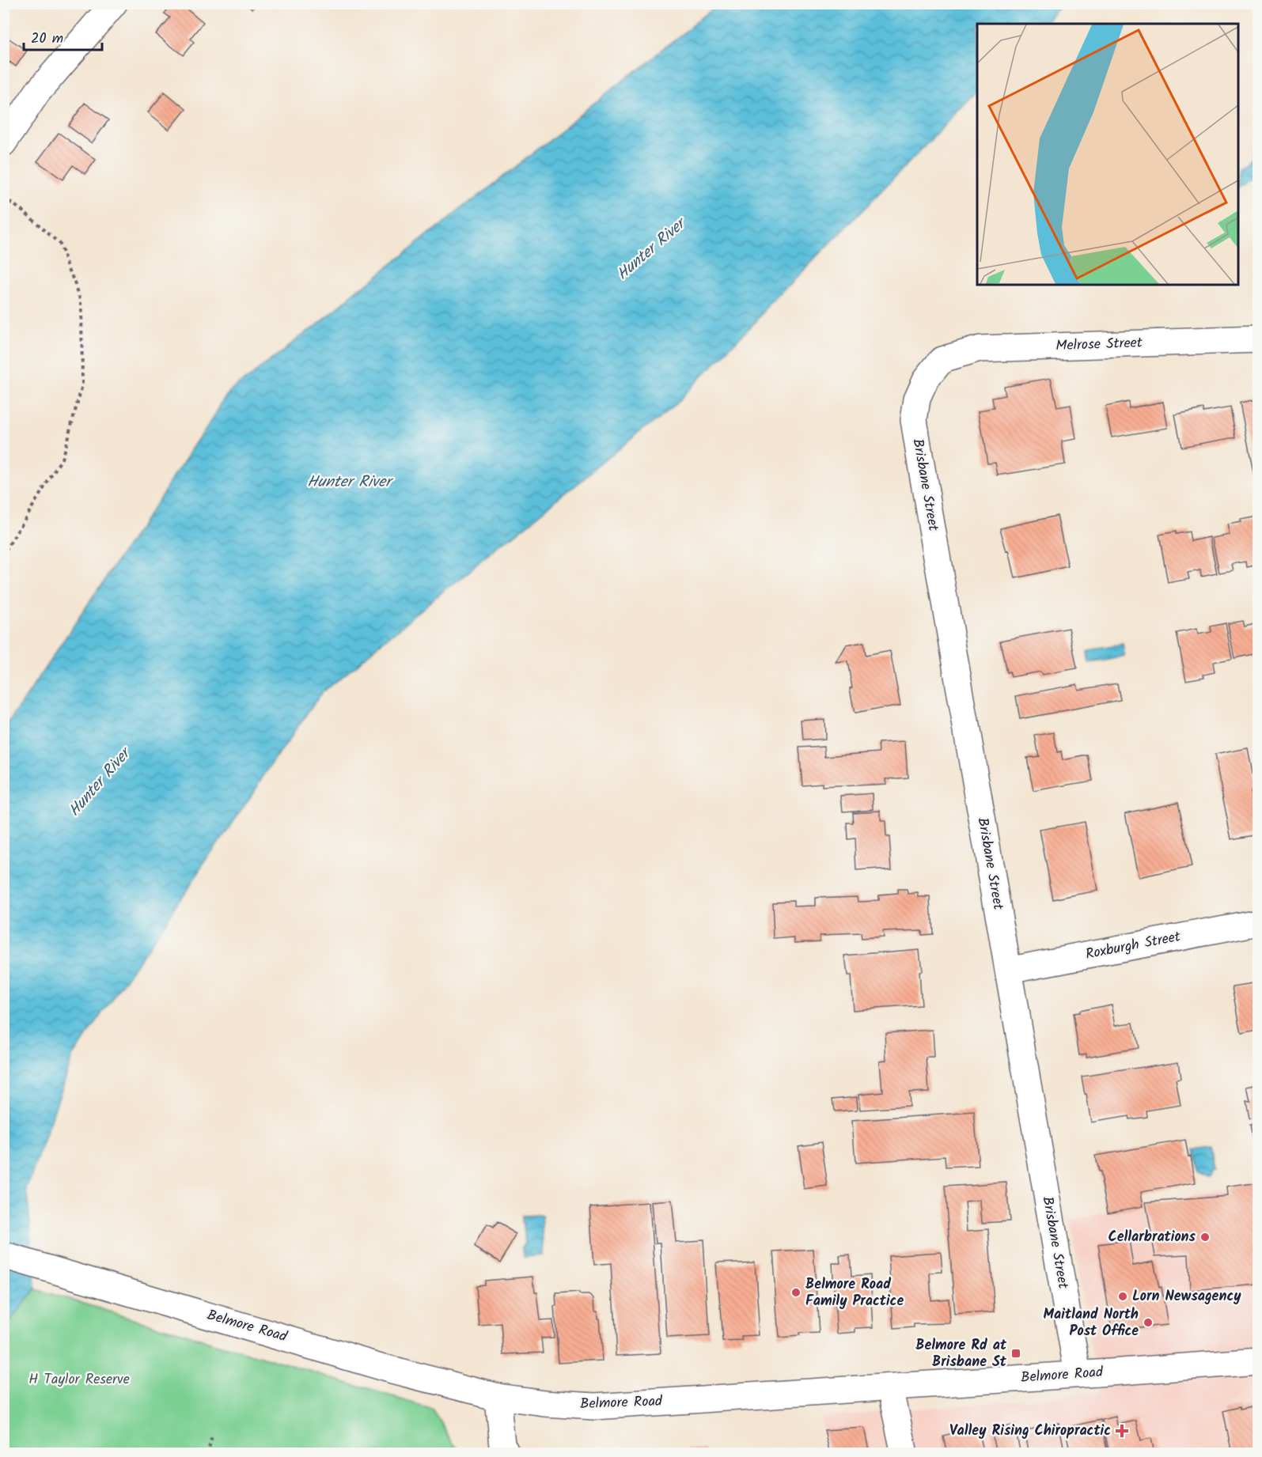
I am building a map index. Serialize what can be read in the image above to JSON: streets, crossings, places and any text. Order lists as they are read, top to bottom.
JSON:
{
  "streets": {
    "street": [
      "Melrose Street",
      "Brisbane Street",
      "Roxburgh Street",
      "Belmore Road"
    ]
  },
  "crossings": [
    ["Melrose Street", "Brisbane Street"],
    ["Brisbane Street", "Roxburgh Street"],
    ["Brisbane Street", "Belmore Road"]
  ],
  "water": ["Hunter River"],
  "parks": ["H Taylor Reserve"],
  "places": {
    "other": [
      "Cellarbrations",
      "Belmore Road Family Practice",
      "Lorn Newsagency",
      "Maitland North Post Office"
    ],
    "transit": ["Belmore Rd at Brisbane St"],
    "health": ["Valley Rising Chiropractic"]
  },
  "scale_bar": "20 m"
}
